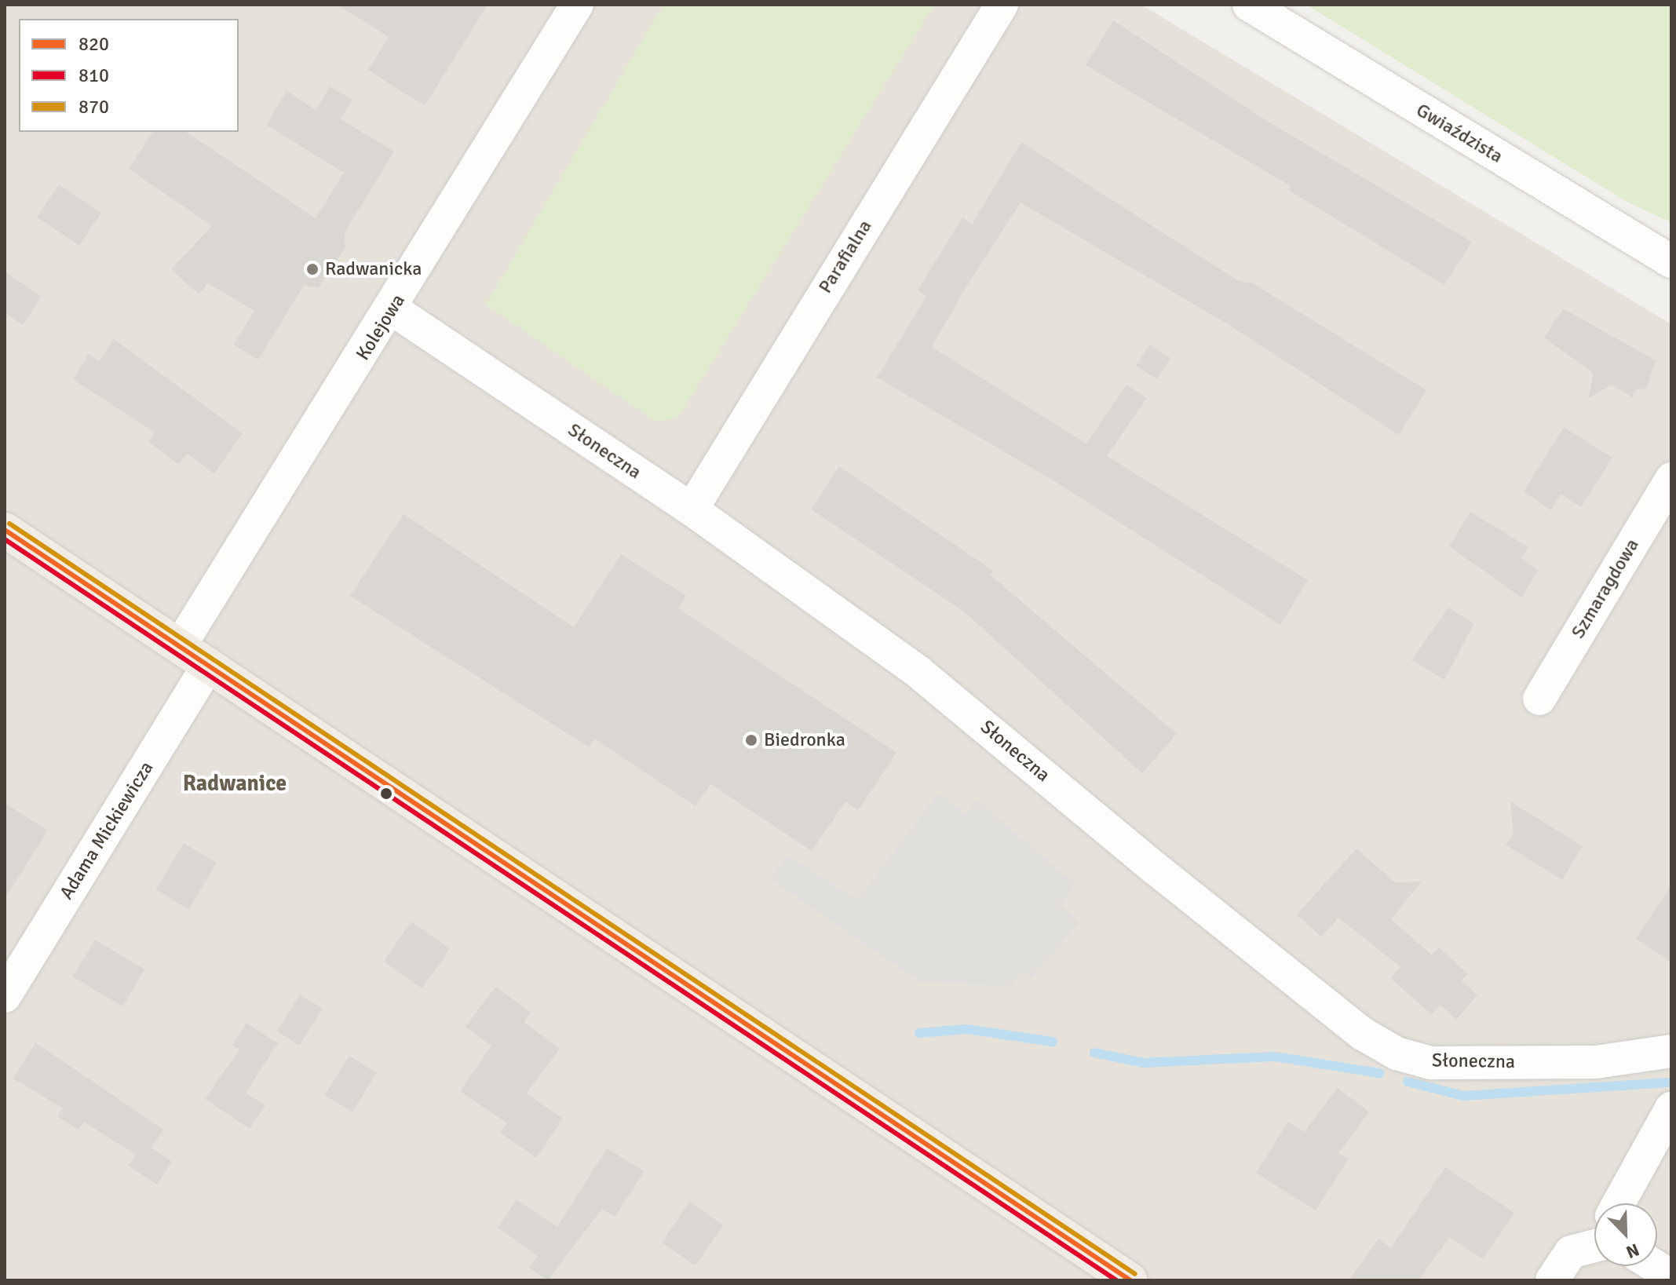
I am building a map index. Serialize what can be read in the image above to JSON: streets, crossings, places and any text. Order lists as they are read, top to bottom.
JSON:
{
  "streets": {
    "street": [
      "Gwiaździsta",
      "Parafialna",
      "Kolejowa",
      "Słoneczna",
      "Szmaragdowa",
      "Adama Mickiewicza"
    ]
  },
  "crossings": [
    ["Parafialna", "Słoneczna"],
    ["Kolejowa", "Słoneczna"]
  ],
  "districts": ["Radwanice"],
  "places": ["Radwanicka", "Biedronka"],
  "lines": ["transit line 870", "transit line 820", "transit line 810"],
  "legend": ["820", "810", "870"],
  "north": "bottom right"
}
